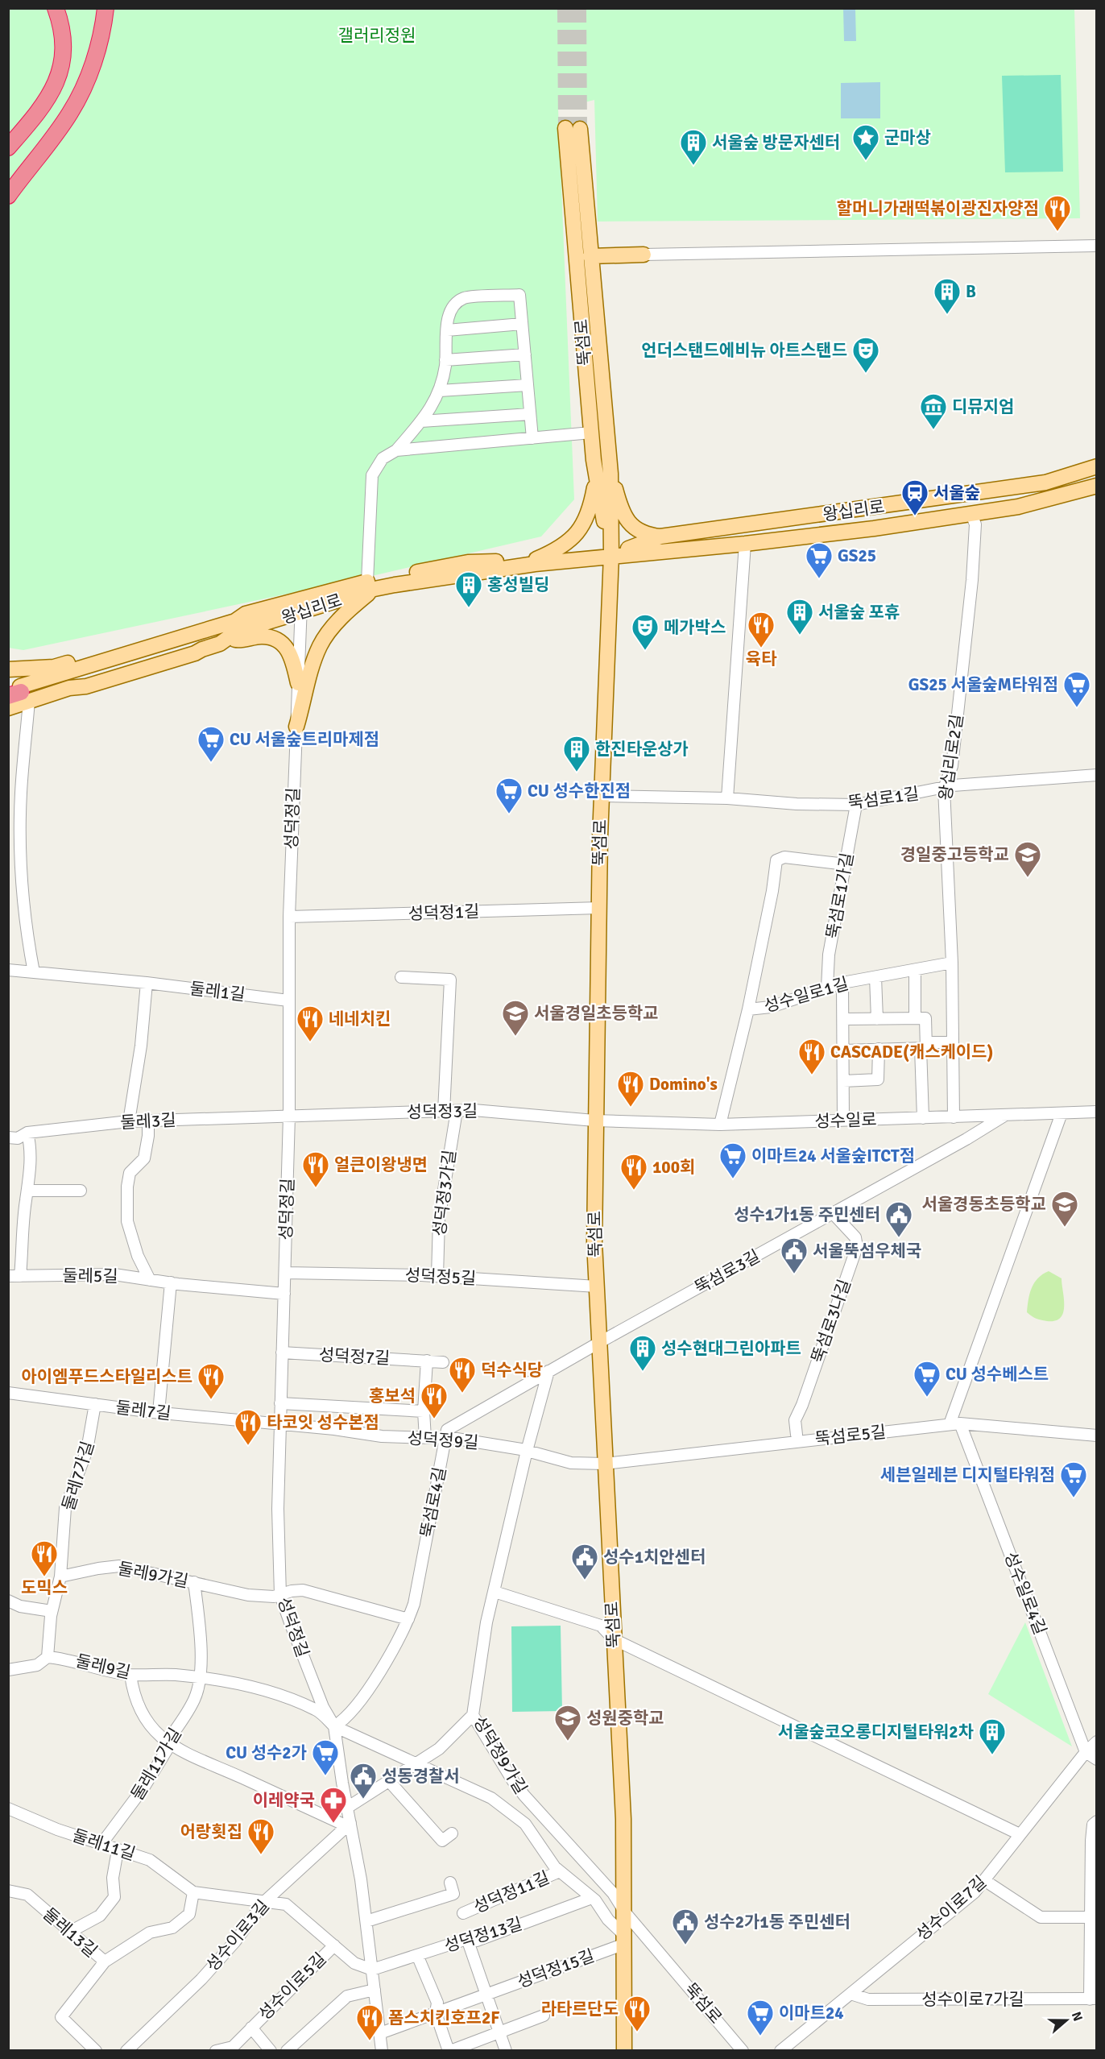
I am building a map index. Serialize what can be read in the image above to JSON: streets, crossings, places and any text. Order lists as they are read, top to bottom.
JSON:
{
  "streets": {
    "main road": ["뚝섬로", "왕십리로"],
    "street": [
      "왕십리로2길",
      "뚝섬로1길",
      "성덕정길",
      "뚝섬로1가길",
      "성덕정1길",
      "둘레1길",
      "성수일로1길",
      "성덕정3길",
      "성수일로",
      "둘레3길",
      "성덕정3가길",
      "뚝섬로3길",
      "둘레5길",
      "성덕정5길",
      "뚝섬로3나길",
      "성덕정7길",
      "둘레7길",
      "뚝섬로5길",
      "성덕정9길",
      "둘레7가길",
      "뚝섬로4길",
      "둘레9가길",
      "성수일로4길",
      "둘레9길",
      "성덕정9가길",
      "둘레11가길",
      "둘레11길",
      "성덕정11길",
      "성수이로7길",
      "둘레13길",
      "성덕정13길",
      "성수이로3길",
      "성덕정15길",
      "성수이로5길",
      "성수이로7가길"
    ]
  },
  "crossings": [
    ["뚝섬로", "왕십리로"],
    ["뚝섬로", "뚝섬로1길"],
    ["뚝섬로", "성덕정1길"],
    ["뚝섬로", "성덕정3길"],
    ["뚝섬로", "성수일로"],
    ["뚝섬로", "뚝섬로3길"],
    ["뚝섬로", "성덕정5길"],
    ["뚝섬로", "뚝섬로5길"],
    ["뚝섬로", "성덕정9길"],
    ["뚝섬로", "성덕정9가길"],
    ["뚝섬로", "성덕정11길"],
    ["뚝섬로", "성덕정15길"],
    ["왕십리로", "왕십리로2길"],
    ["왕십리로", "성덕정길"],
    ["왕십리로2길", "뚝섬로1길"],
    ["왕십리로2길", "성수일로1길"],
    ["왕십리로2길", "성수일로"],
    ["뚝섬로1길", "뚝섬로1가길"],
    ["성덕정길", "성덕정1길"],
    ["성덕정길", "둘레1길"],
    ["성덕정길", "성덕정3길"],
    ["성덕정길", "둘레3길"],
    ["성덕정길", "둘레5길"],
    ["성덕정길", "성덕정5길"],
    ["성덕정길", "성덕정7길"],
    ["성덕정길", "둘레7길"],
    ["성덕정길", "성덕정9길"],
    ["성덕정길", "뚝섬로4길"],
    ["성덕정길", "둘레9가길"],
    ["성덕정길", "둘레9길"],
    ["성덕정길", "둘레11길"],
    ["성덕정길", "성덕정11길"],
    ["성덕정길", "성덕정13길"],
    ["성덕정길", "성수이로3길"],
    ["성덕정길", "성덕정15길"],
    ["뚝섬로1가길", "성수일로1길"],
    ["성수일로1길", "성수일로"],
    ["성덕정3길", "성수일로"],
    ["성덕정3길", "둘레3길"],
    ["성덕정3길", "성덕정3가길"],
    ["성수일로", "뚝섬로3길"],
    ["성덕정3가길", "성덕정5길"],
    ["뚝섬로3길", "뚝섬로3나길"],
    ["둘레7길", "성덕정9길"],
    ["둘레7길", "둘레7가길"],
    ["뚝섬로5길", "성덕정9길"],
    ["뚝섬로5길", "성수일로4길"],
    ["성덕정9길", "뚝섬로4길"],
    ["성덕정9길", "성덕정9가길"],
    ["둘레7가길", "둘레9가길"],
    ["뚝섬로4길", "둘레9가길"],
    ["뚝섬로4길", "둘레9길"],
    ["뚝섬로4길", "성덕정11길"],
    ["성수일로4길", "성수이로7길"],
    ["둘레9길", "둘레11가길"],
    ["둘레9길", "성덕정11길"],
    ["둘레11가길", "둘레11길"],
    ["둘레11길", "성덕정13길"],
    ["둘레11길", "성수이로3길"],
    ["둘레11길", "성수이로5길"],
    ["성덕정11길", "성덕정13길"],
    ["성덕정11길", "성덕정15길"],
    ["성수이로7길", "성수이로7가길"]
  ],
  "parks": ["갤러리정원"],
  "places": {
    "place": ["군마상"],
    "building": [
      "서울숲 방문자센터",
      "B",
      "홍성빌딩",
      "서울숲 포휴",
      "한진타운상가",
      "성수현대그린아파트",
      "서울숲코오롱디지털타워2차"
    ],
    "restaurant": [
      "할머니가래떡볶이광진자양점",
      "육타",
      "네네치킨",
      "CASCADE(캐스케이드)",
      "Domino's",
      "얼큰이왕냉면",
      "100회",
      "덕수식당",
      "아이엠푸드스타일리스트",
      "홍보석",
      "타코잇 성수본점",
      "도믹스",
      "어랑횟집",
      "라타르단도",
      "폼스치킨호프2F"
    ],
    "theatre": ["언더스탠드에비뉴 아트스탠드", "메가박스"],
    "museum": ["디뮤지엄"],
    "station": ["서울숲"],
    "supermarket": [
      "GS25",
      "GS25 서울숲M타워점",
      "CU 서울숲트리마제점",
      "CU 성수한진점",
      "이마트24 서울숲ITCT점",
      "CU 성수베스트",
      "세븐일레븐 디지털타워점",
      "CU 성수2가",
      "이마트24"
    ],
    "school or university": [
      "경일중고등학교",
      "서울경일초등학교",
      "서울경동초등학교",
      "성원중학교"
    ],
    "public building": [
      "성수1가1동 주민센터",
      "서울뚝섬우체국",
      "성수1치안센터",
      "성동경찰서",
      "성수2가1동 주민센터"
    ],
    "pharmacy": ["이레약국"]
  },
  "north": "right"
}
